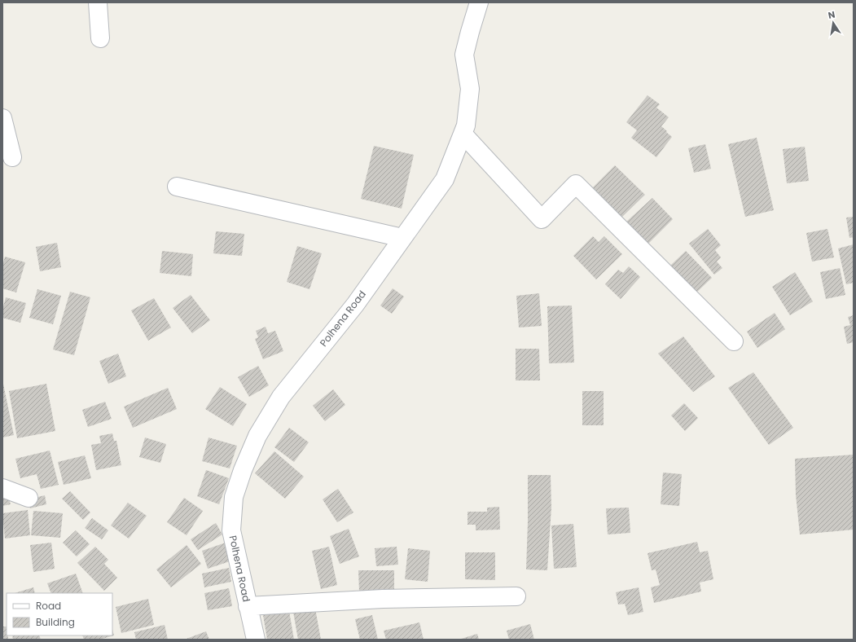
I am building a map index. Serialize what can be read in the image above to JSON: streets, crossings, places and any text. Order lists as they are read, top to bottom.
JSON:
{
  "streets": {
    "street": ["Polhena Road"]
  },
  "legend": ["Road", "Building"],
  "north": "top"
}
